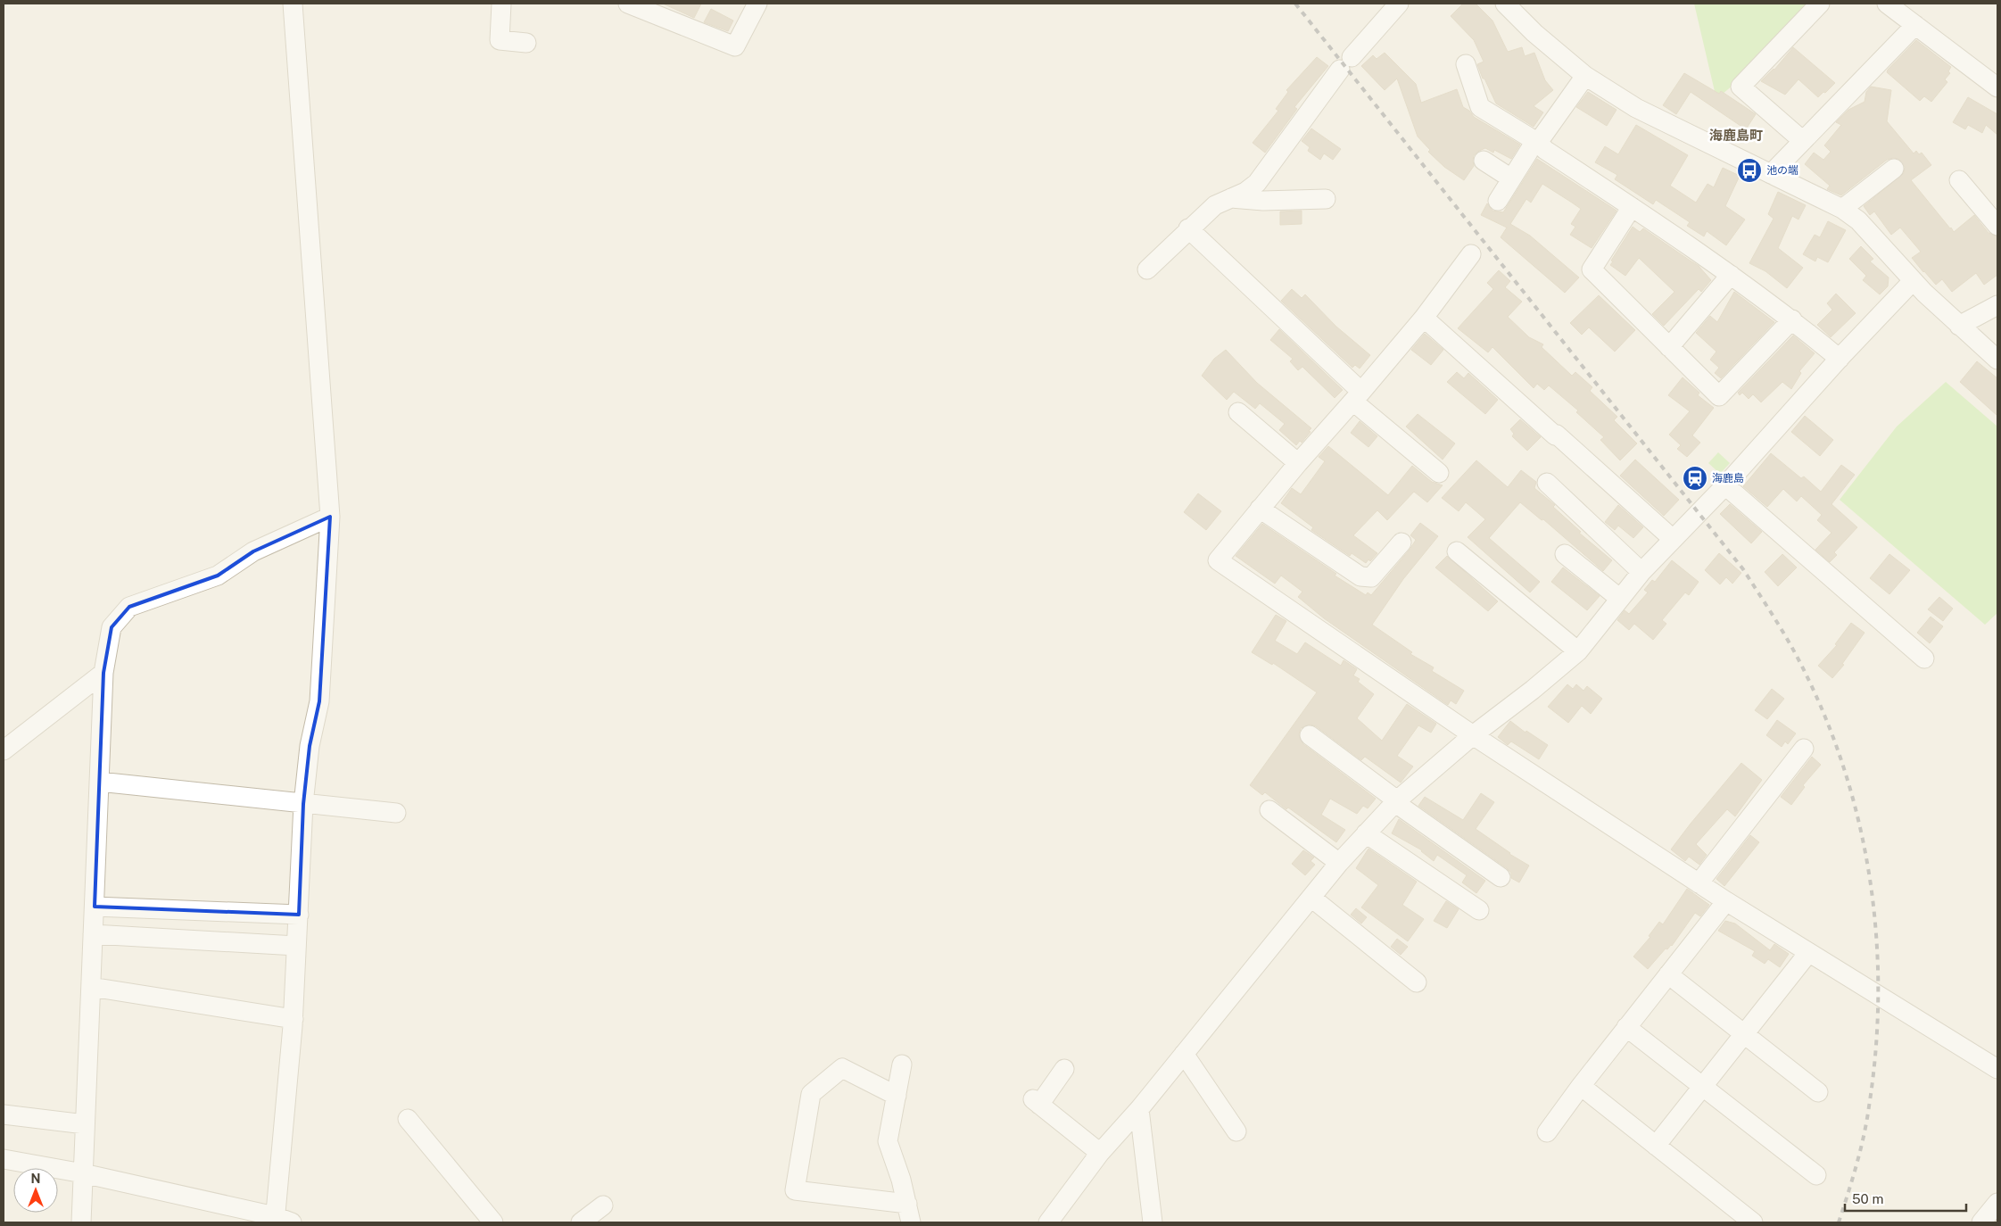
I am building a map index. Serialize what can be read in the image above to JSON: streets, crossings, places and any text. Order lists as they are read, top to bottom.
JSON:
{
  "districts": ["海鹿島町"],
  "places": {
    "bus stop": ["池の端"],
    "station": ["海鹿島"]
  },
  "scale_bar": "50 m",
  "north": "top"
}
